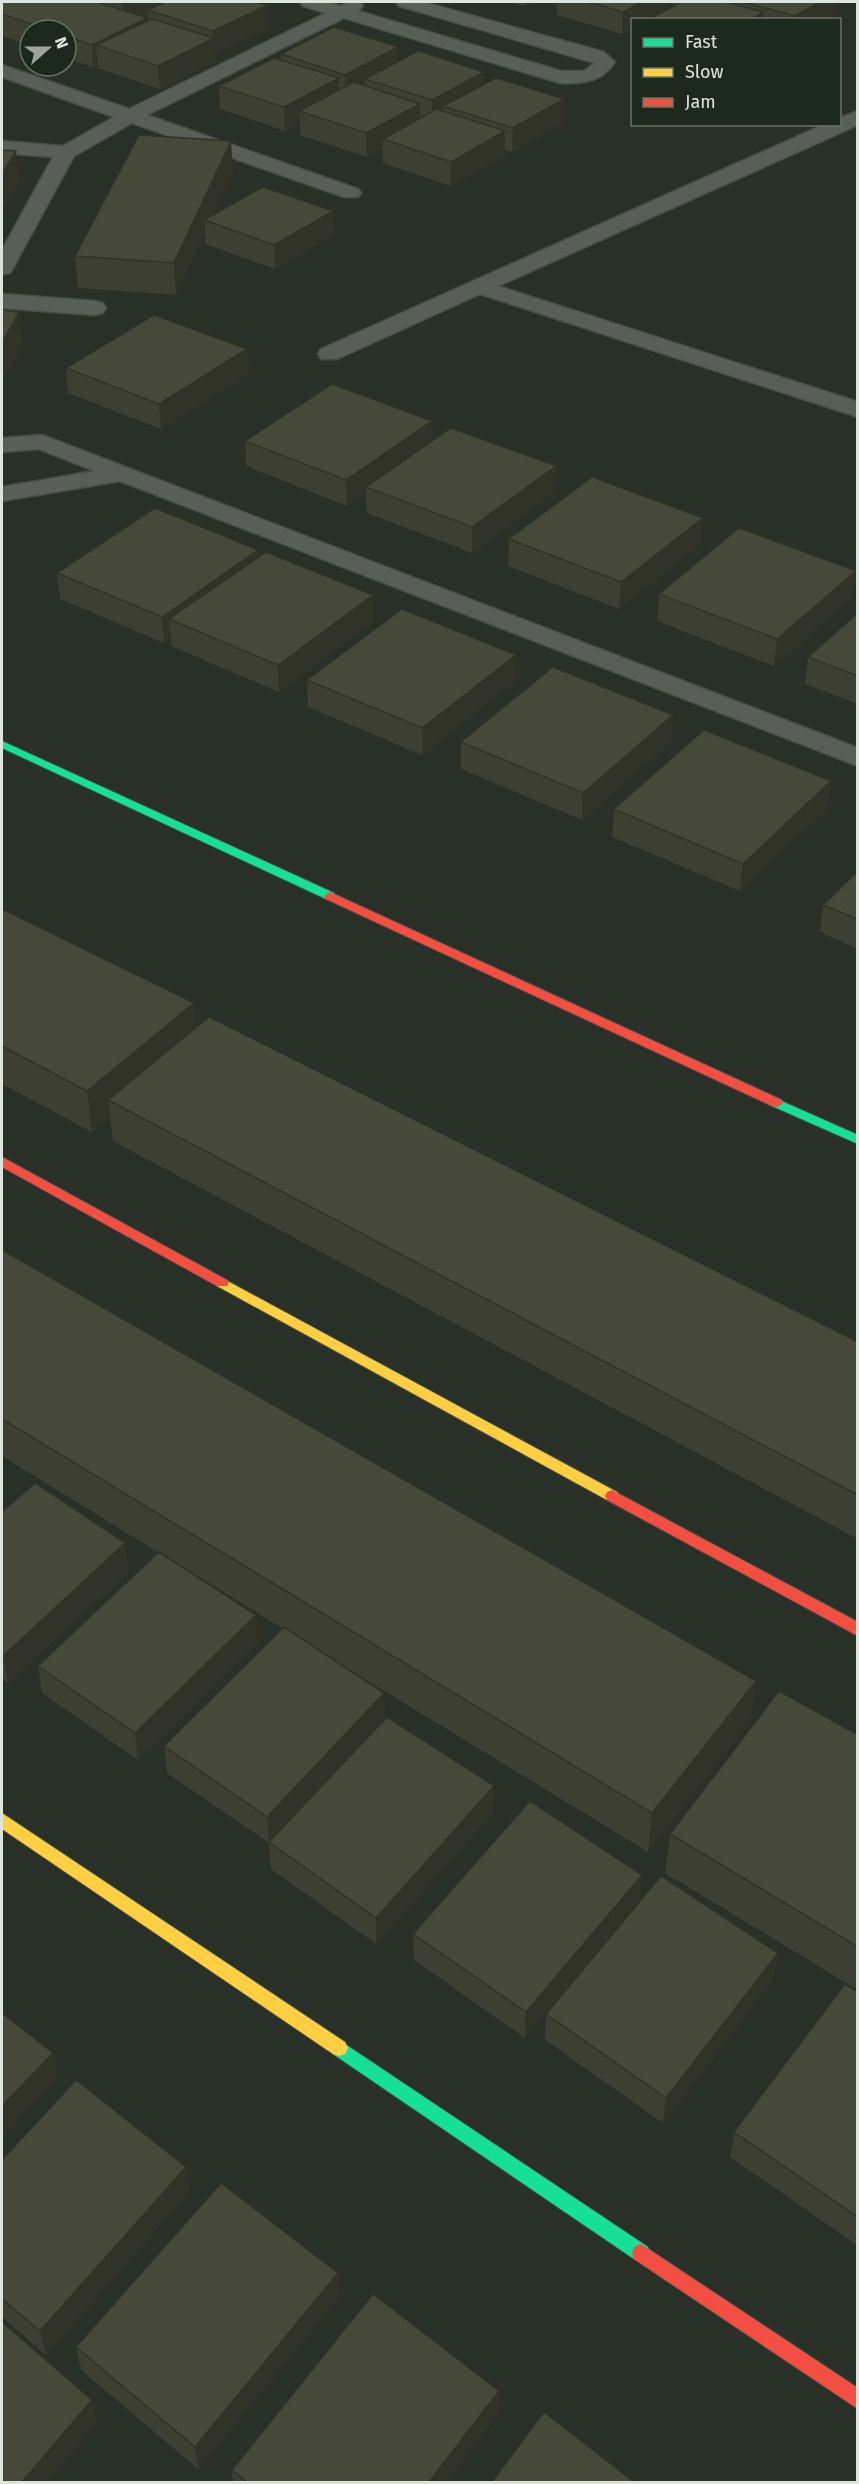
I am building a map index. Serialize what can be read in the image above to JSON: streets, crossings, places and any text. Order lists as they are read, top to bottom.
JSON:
{
  "legend": ["Fast", "Slow", "Jam"],
  "north": "right"
}
